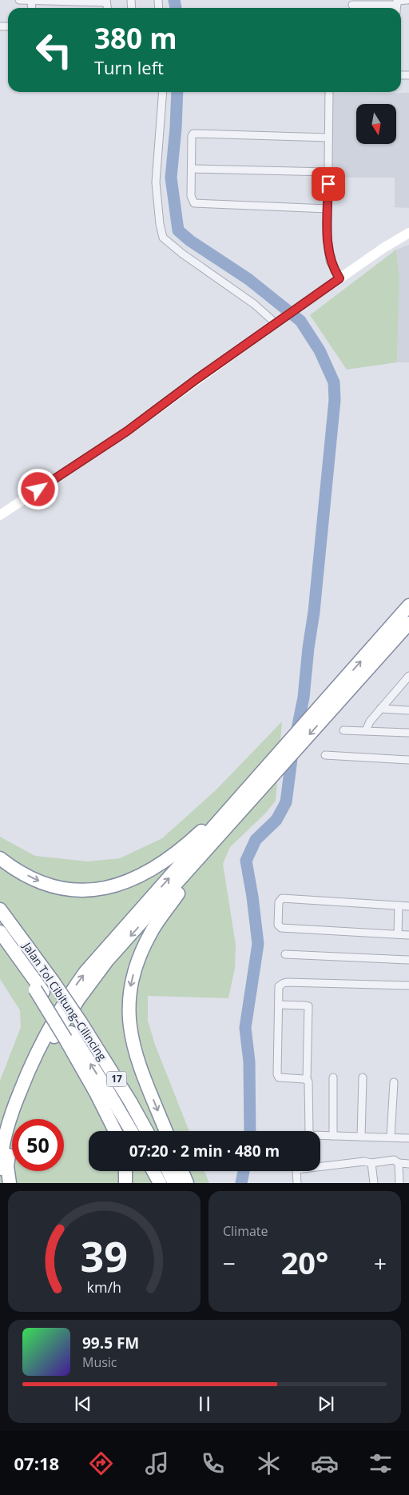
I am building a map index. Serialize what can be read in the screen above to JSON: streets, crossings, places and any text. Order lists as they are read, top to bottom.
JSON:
{
  "streets": {
    "highway": ["Jalan Tol Cibitung–Cilincing", "17"]
  },
  "north": "bottom",
  "page": {
    "turn": ["380 m", "Turn left"],
    "limit": "50",
    "trip": "07:20 · 2 min · 480 m",
    "tile": "Climate",
    "heat": ["−", "20°", "+"],
    "song": ["99.5 FM", "Music"],
    "tabs": "07:18",
    "gauge": ["39", "km/h"]
  }
}
